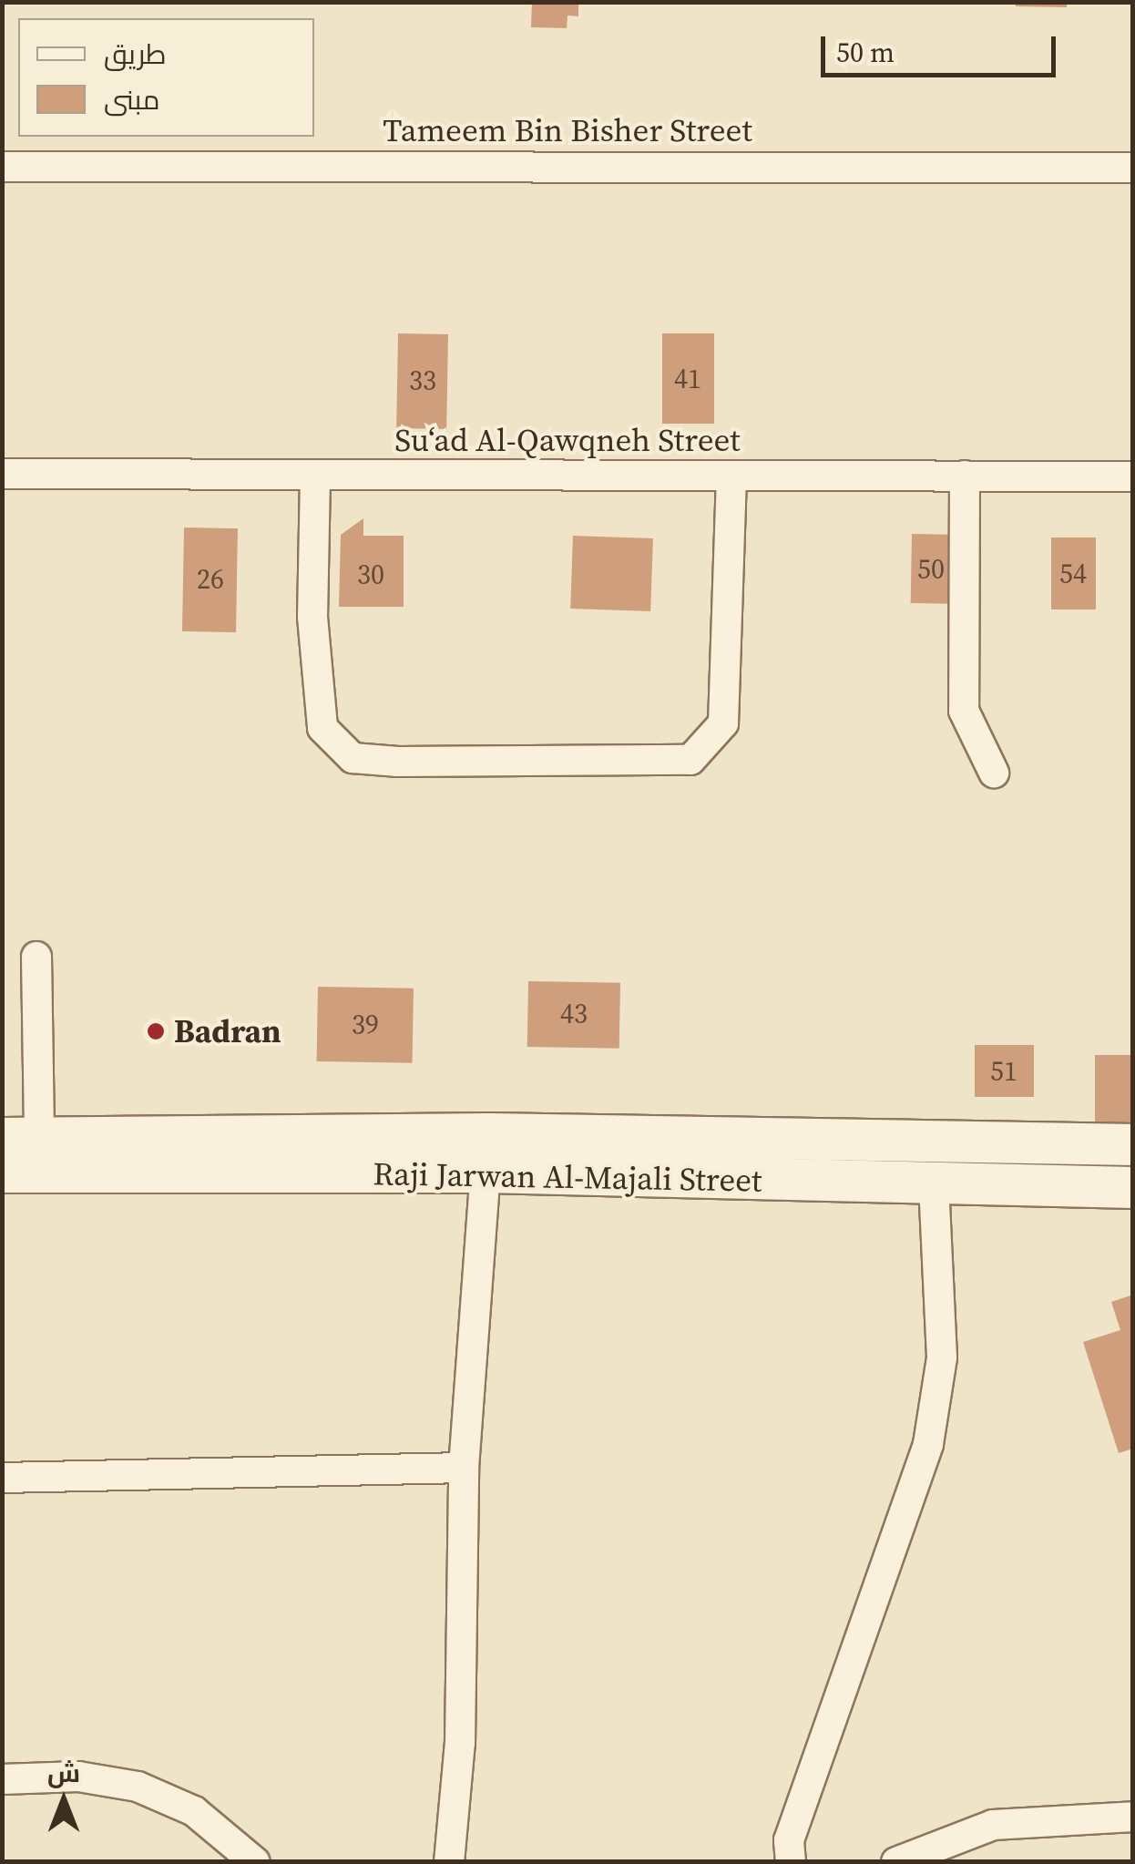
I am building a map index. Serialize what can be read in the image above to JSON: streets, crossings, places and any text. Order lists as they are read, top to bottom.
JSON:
{
  "streets": {
    "street": ["Tameem Bin Bisher Street", "Su‘ad Al-Qawqneh Street", "Raji Jarwan Al-Majali Street"]
  },
  "places": ["Badran"],
  "house_numbers": [
    "41",
    "33",
    "50",
    "54",
    "30",
    "26",
    "43",
    "39",
    "51"
  ],
  "legend": ["طريق", "مبنى"],
  "scale_bar": "50 m",
  "north": "top"
}
